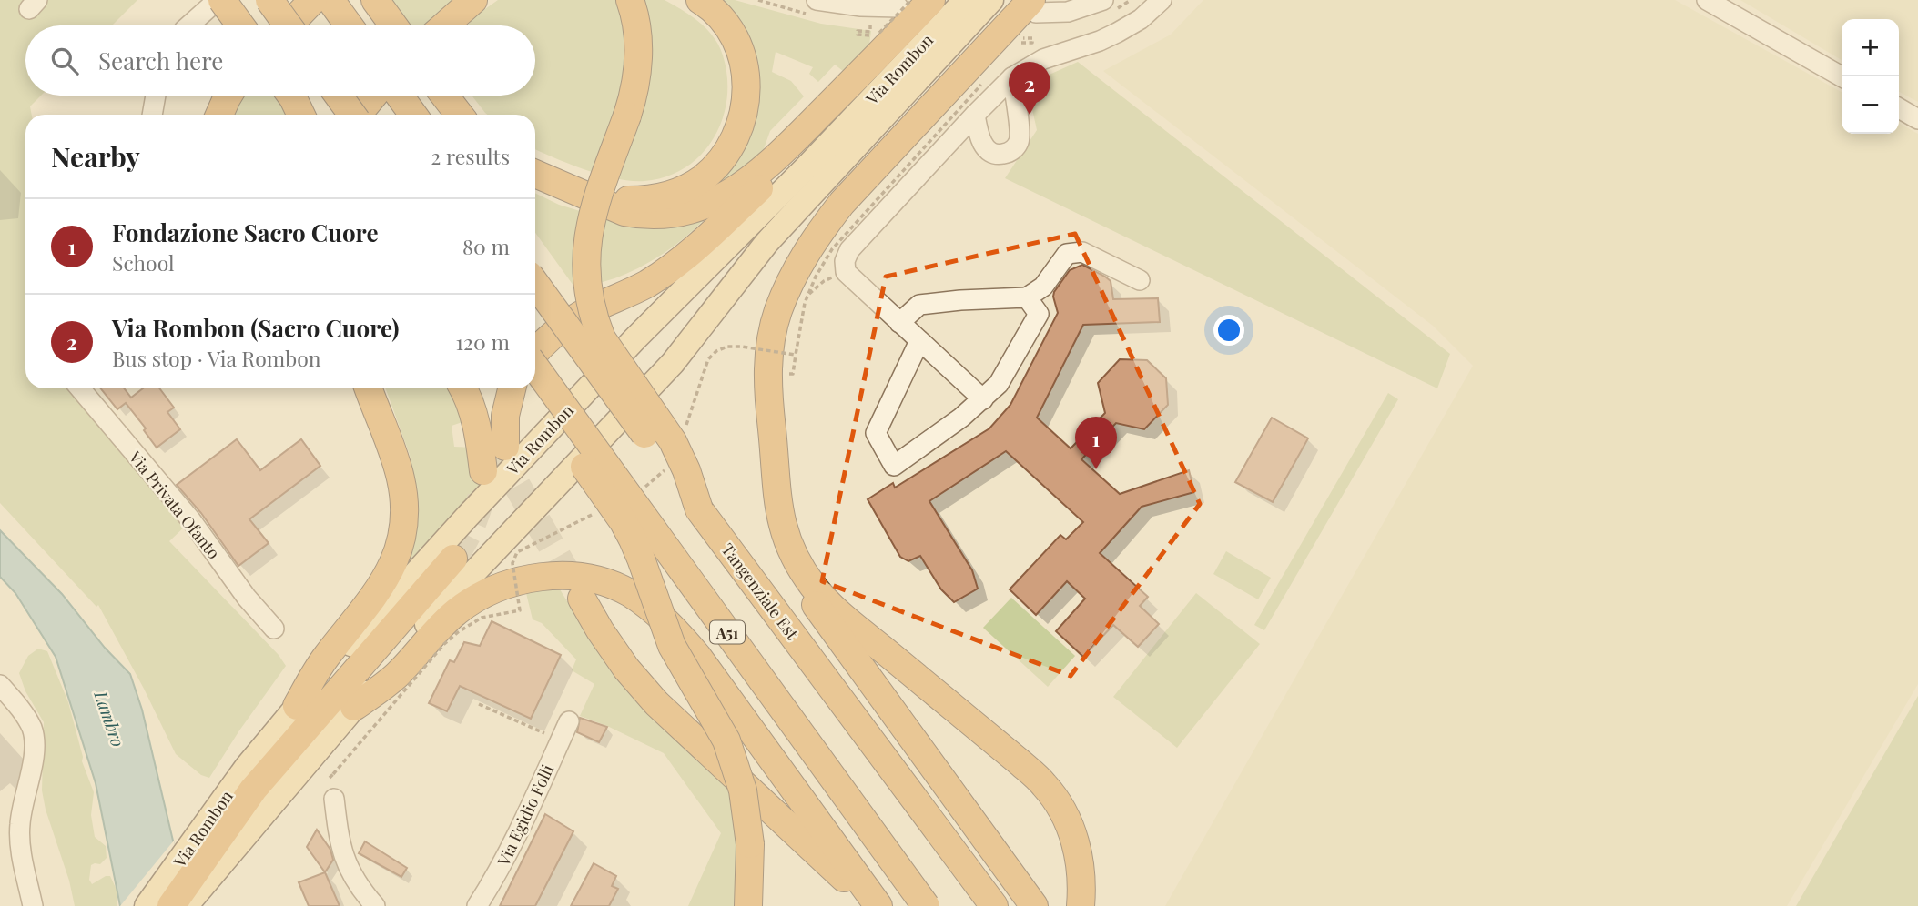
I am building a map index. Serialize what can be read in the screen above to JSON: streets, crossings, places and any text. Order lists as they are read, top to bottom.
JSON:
{
  "streets": {
    "highway": ["Tangenziale Est", "A51"],
    "main road": ["Via Rombon"],
    "street": ["Via Privata Ofanto", "Via Egidio Folli"]
  },
  "water": ["Lambro"],
  "page": {
    "map_buttons": ["+", "−"],
    "search": "Search here",
    "pins": ["2", "1"],
    "heading": ["Nearby", "2 results"],
    "list": [
      {
        "mark": "1",
        "name": "Fondazione Sacro Cuore",
        "note": "School",
        "value": "80 m"
      },
      {
        "mark": "2",
        "name": "Via Rombon (Sacro Cuore)",
        "note": "Bus stop · Via Rombon",
        "value": "120 m"
      }
    ]
  }
}
